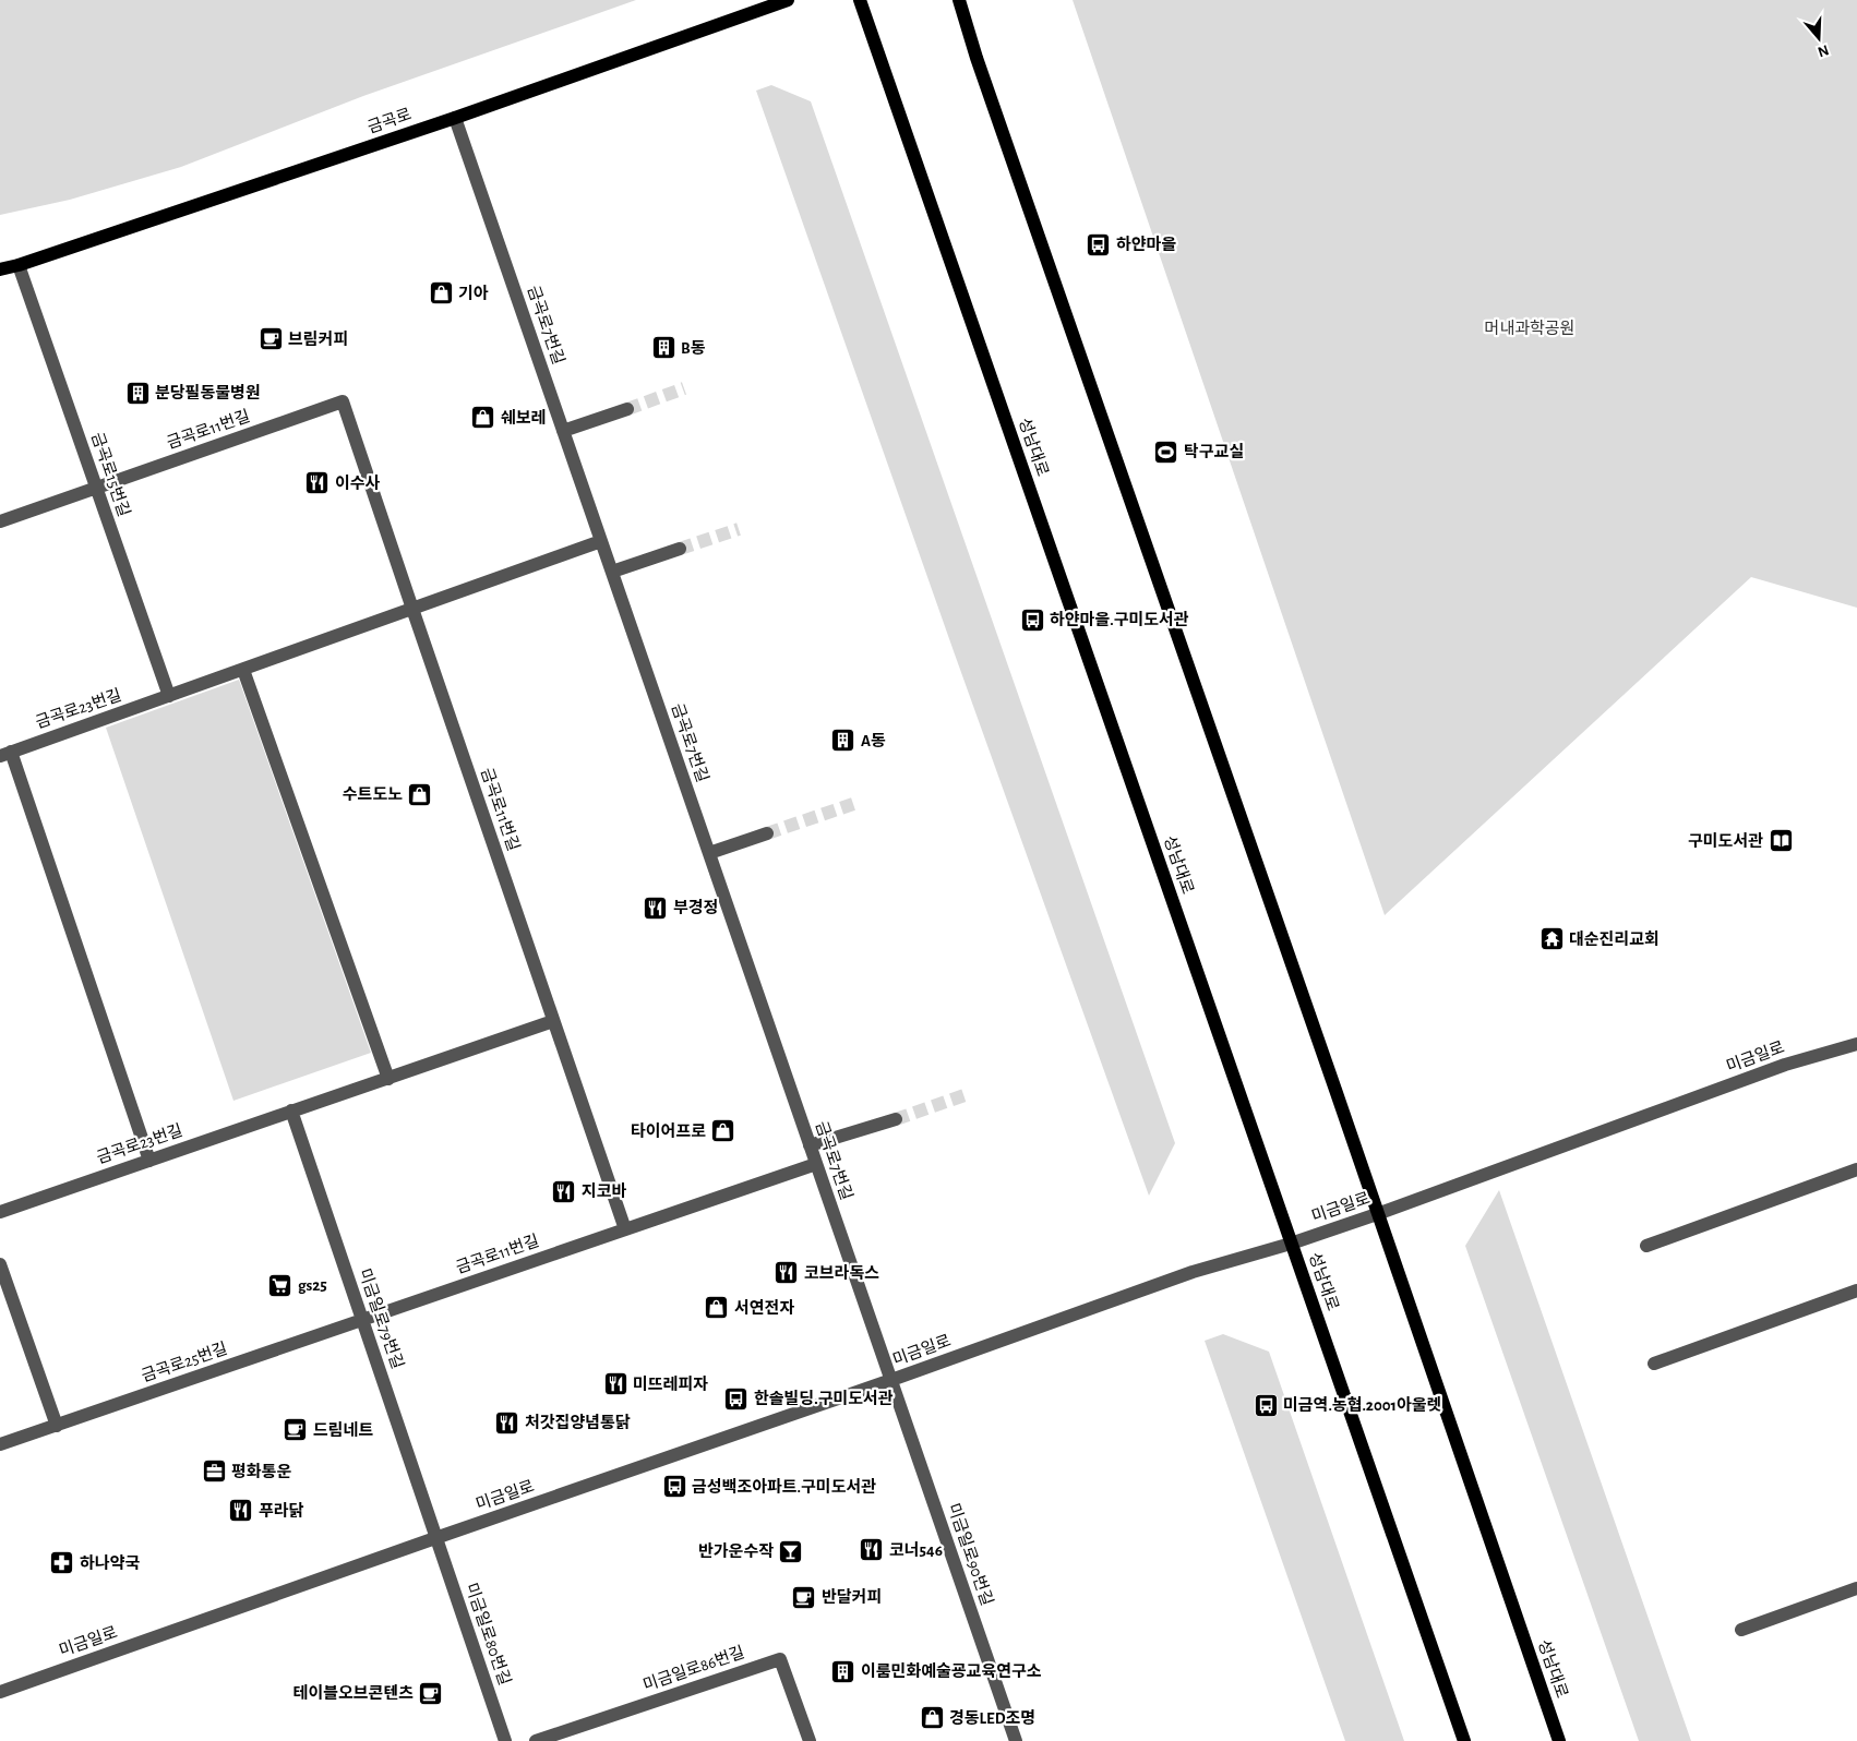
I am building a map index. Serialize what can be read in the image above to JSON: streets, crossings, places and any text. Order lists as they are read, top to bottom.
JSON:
{
  "streets": {
    "main road": ["금곡로", "성남대로"],
    "street": [
      "금곡로7번길",
      "금곡로11번길",
      "금곡로15번길",
      "금곡로23번길",
      "미금일로",
      "미금일로79번길",
      "금곡로25번길",
      "미금일로90번길",
      "미금일로80번길",
      "미금일로86번길"
    ]
  },
  "crossings": [
    ["금곡로", "금곡로7번길"],
    ["금곡로", "금곡로15번길"],
    ["금곡로7번길", "금곡로11번길"],
    ["금곡로7번길", "미금일로"],
    ["금곡로7번길", "미금일로90번길"],
    ["금곡로11번길", "금곡로15번길"],
    ["금곡로11번길", "금곡로25번길"],
    ["성남대로", "미금일로"],
    ["금곡로15번길", "금곡로23번길"],
    ["금곡로23번길", "미금일로79번길"],
    ["미금일로", "미금일로79번길"],
    ["미금일로", "미금일로90번길"],
    ["미금일로", "미금일로80번길"],
    ["미금일로79번길", "금곡로25번길"],
    ["미금일로79번길", "미금일로80번길"]
  ],
  "parks": ["머내과학공원"],
  "places": {
    "bus stop": [
      "하얀마을",
      "하얀마을.구미도서관",
      "한솔빌딩.구미도서관",
      "미금역.농협.2001아울렛",
      "금성백조아파트.구미도서관"
    ],
    "shop": [
      "기아",
      "쉐보레",
      "수트도노",
      "타이어프로",
      "서연전자",
      "경동LED조명"
    ],
    "cafe": [
      "브림커피",
      "드림네트",
      "반달커피",
      "테이블오브콘텐츠"
    ],
    "building": [
      "B동",
      "분당필동물병원",
      "A동",
      "이룸민화예술굥교육연구소"
    ],
    "sports": ["탁구교실"],
    "restaurant": [
      "이수사",
      "부경정",
      "지코바",
      "코브라독스",
      "미뜨레피자",
      "처갓집양념통닭",
      "푸라닭",
      "코너546"
    ],
    "library": ["구미도서관"],
    "temple": ["대순진리교회"],
    "supermarket": ["gs25"],
    "office": ["평화통운"],
    "bar": ["반가운수작"],
    "pharmacy": ["하나약국"]
  },
  "north": "bottom"
}
